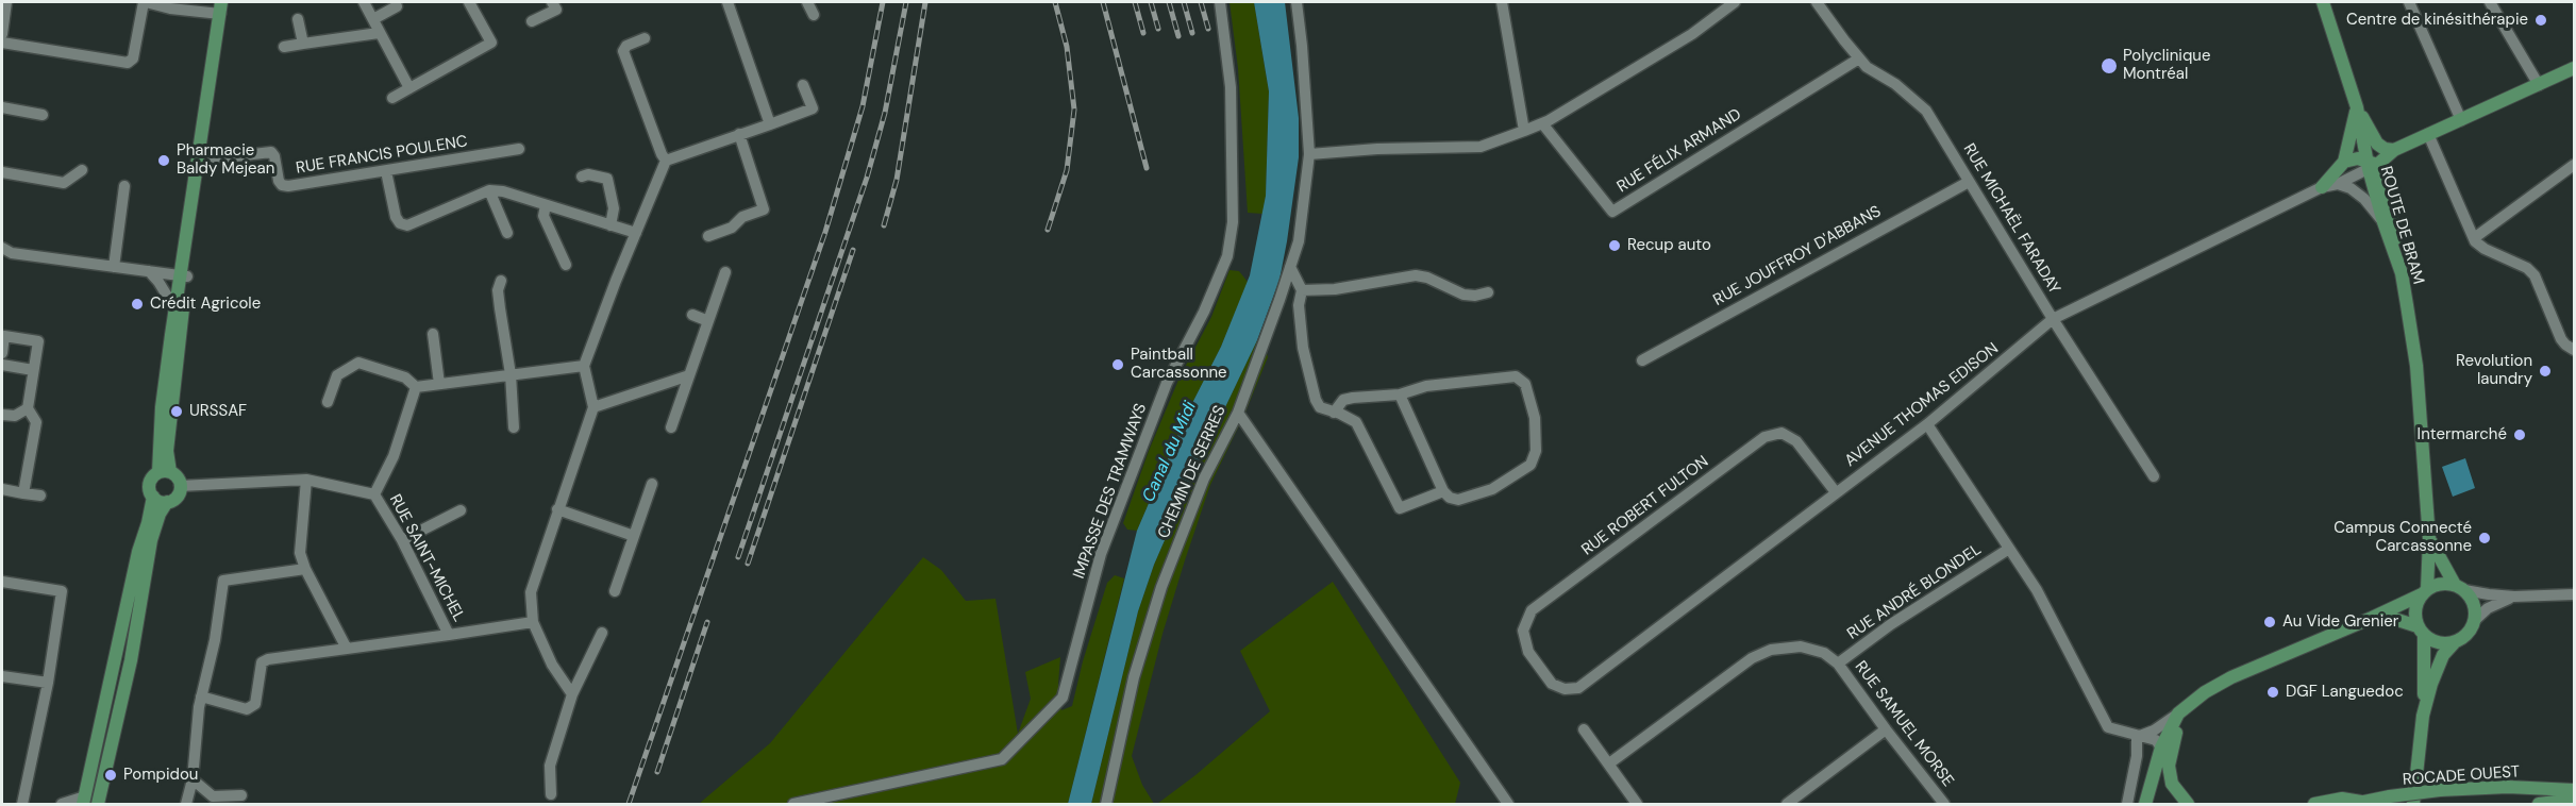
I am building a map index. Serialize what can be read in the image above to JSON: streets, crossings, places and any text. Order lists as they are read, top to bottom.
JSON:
{
  "streets": {
    "main road": ["ROUTE DE BRAM", "ROCADE OUEST"],
    "street": [
      "RUE FÉLIX ARMAND",
      "RUE FRANCIS POULENC",
      "RUE MICHAËL FARADAY",
      "RUE JOUFFROY D'ABBANS",
      "AVENUE THOMAS EDISON",
      "CHEMIN DE SERRES",
      "IMPASSE DES TRAMWAYS",
      "RUE ROBERT FULTON",
      "RUE SAINT-MICHEL",
      "RUE ANDRÉ BLONDEL",
      "RUE SAMUEL MORSE"
    ]
  },
  "crossings": [
    ["RUE FÉLIX ARMAND", "RUE MICHAËL FARADAY"],
    ["RUE MICHAËL FARADAY", "RUE JOUFFROY D'ABBANS"],
    ["RUE MICHAËL FARADAY", "AVENUE THOMAS EDISON"],
    ["ROUTE DE BRAM", "AVENUE THOMAS EDISON"],
    ["AVENUE THOMAS EDISON", "RUE ROBERT FULTON"],
    ["RUE ANDRÉ BLONDEL", "RUE SAMUEL MORSE"]
  ],
  "water": ["Canal du Midi"],
  "places": [
    "Centre de kinésithérapie",
    "Polyclinique Montréal",
    "Pharmacie Baldy Mejean",
    "Recup auto",
    "Crédit Agricole",
    "Paintball Carcassonne",
    "Revolution laundry",
    "URSSAF",
    "Intermarché",
    "Campus Connecté Carcassonne",
    "Au Vide Grenier",
    "DGF Languedoc",
    "Pompidou"
  ]
}
